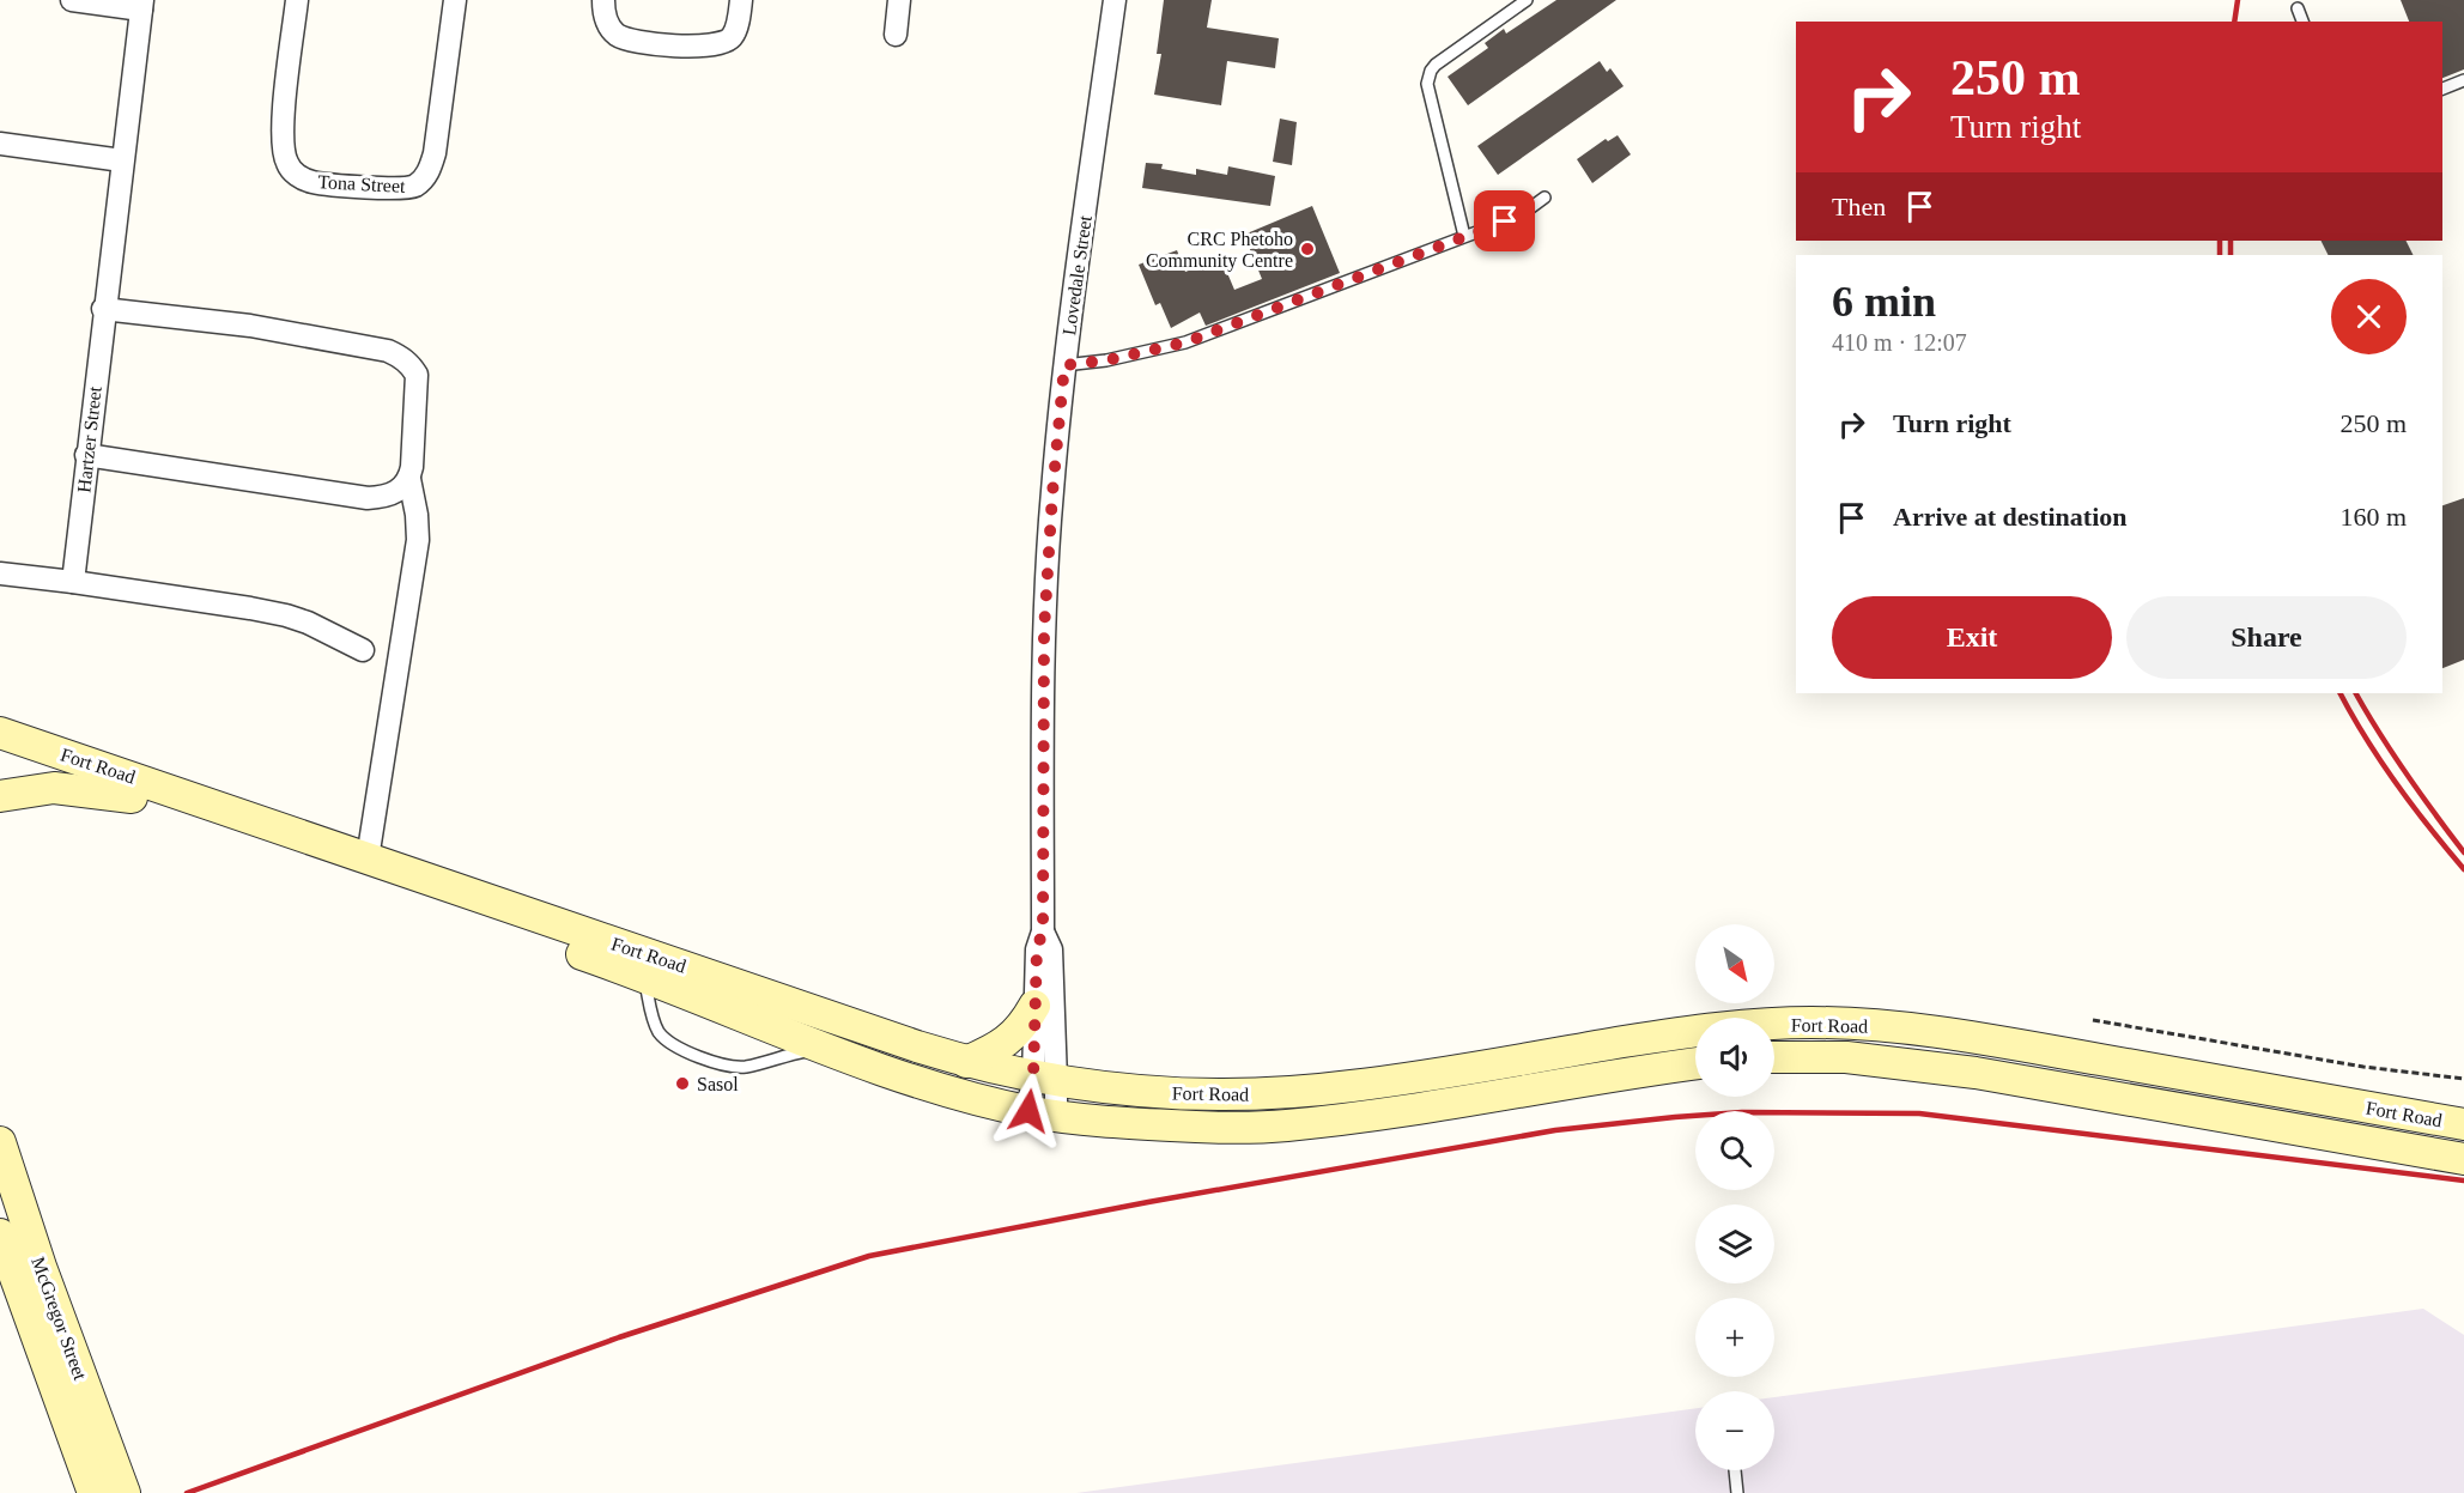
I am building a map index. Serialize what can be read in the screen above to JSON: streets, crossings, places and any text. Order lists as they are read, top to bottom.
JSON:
{
  "streets": {
    "main road": ["Fort Road", "McGregor Street"],
    "street": ["Tona Street", "Lovedale Street", "Hartzer Street"]
  },
  "crossings": [
    ["Lovedale Street", "Fort Road"]
  ],
  "places": ["CRC Phetoho Community Centre", "Sasol"],
  "north": "bottom right",
  "page": {
    "turn": ["250 m", "Turn right"],
    "then": "Then",
    "heading": ["6 min", "410 m · 12:07"],
    "list": [
      {
        "name": "Turn right",
        "value": "250 m"
      },
      {
        "name": "Arrive at destination",
        "value": "160 m"
      }
    ],
    "buttons": ["Exit", "Share"],
    "map_buttons": ["+", "−"]
  }
}
